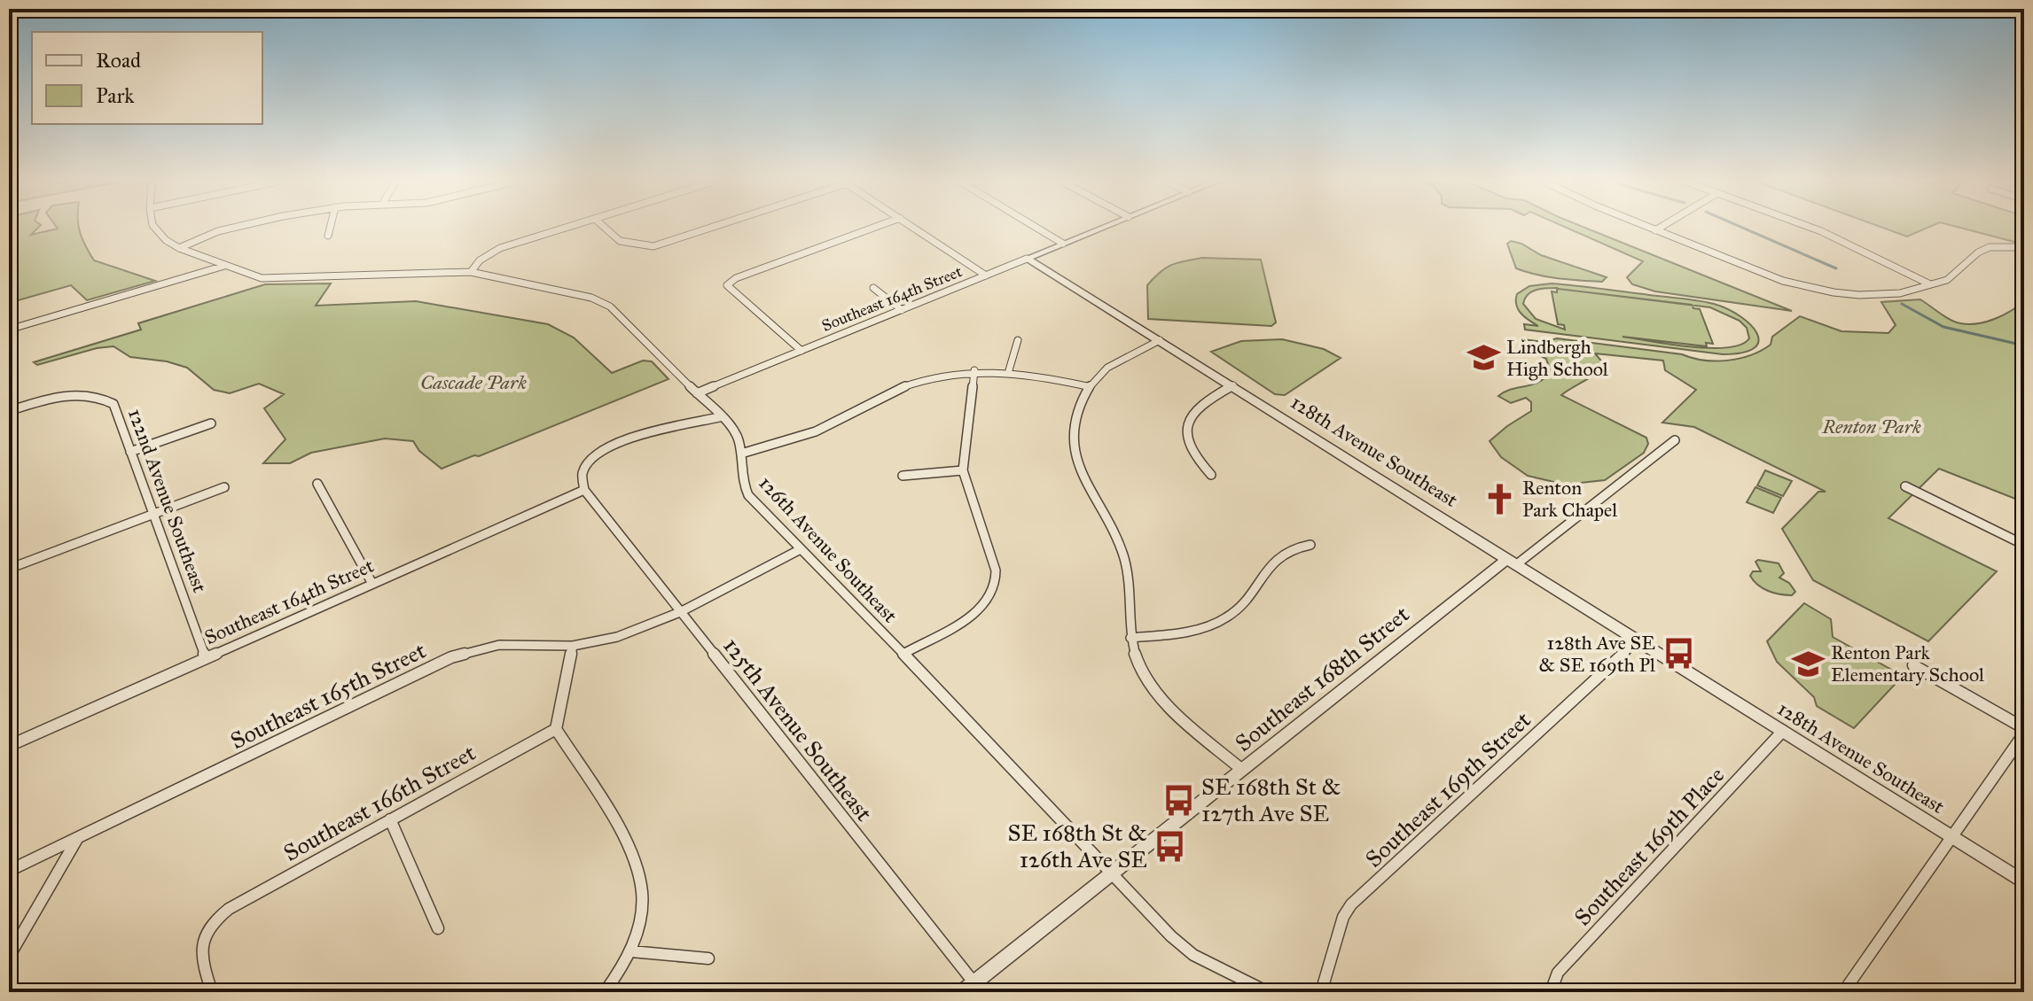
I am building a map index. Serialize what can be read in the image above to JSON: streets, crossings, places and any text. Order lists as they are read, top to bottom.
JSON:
{
  "streets": {
    "street": [
      "Southeast 164th Street",
      "128th Avenue Southeast",
      "122nd Avenue Southeast",
      "126th Avenue Southeast",
      "Southeast 168th Street",
      "Southeast 165th Street",
      "125th Avenue Southeast",
      "Southeast 169th Street",
      "Southeast 166th Street",
      "Southeast 169th Place"
    ]
  },
  "crossings": [
    ["Southeast 164th Street", "128th Avenue Southeast"],
    ["Southeast 164th Street", "122nd Avenue Southeast"],
    ["Southeast 164th Street", "126th Avenue Southeast"],
    ["Southeast 164th Street", "125th Avenue Southeast"],
    ["128th Avenue Southeast", "Southeast 168th Street"],
    ["128th Avenue Southeast", "Southeast 169th Street"],
    ["128th Avenue Southeast", "Southeast 169th Place"],
    ["126th Avenue Southeast", "Southeast 168th Street"],
    ["Southeast 168th Street", "125th Avenue Southeast"],
    ["Southeast 165th Street", "125th Avenue Southeast"]
  ],
  "parks": ["Cascade Park", "Renton Park"],
  "places": {
    "school or university": ["Lindbergh High School", "Renton Park Elementary School"],
    "church": ["Renton Park Chapel"],
    "bus stop": ["128th Ave SE & SE 169th Pl", "SE 168th St & 127th Ave SE", "SE 168th St & 126th Ave SE"]
  },
  "legend": ["Road", "Park"]
}
